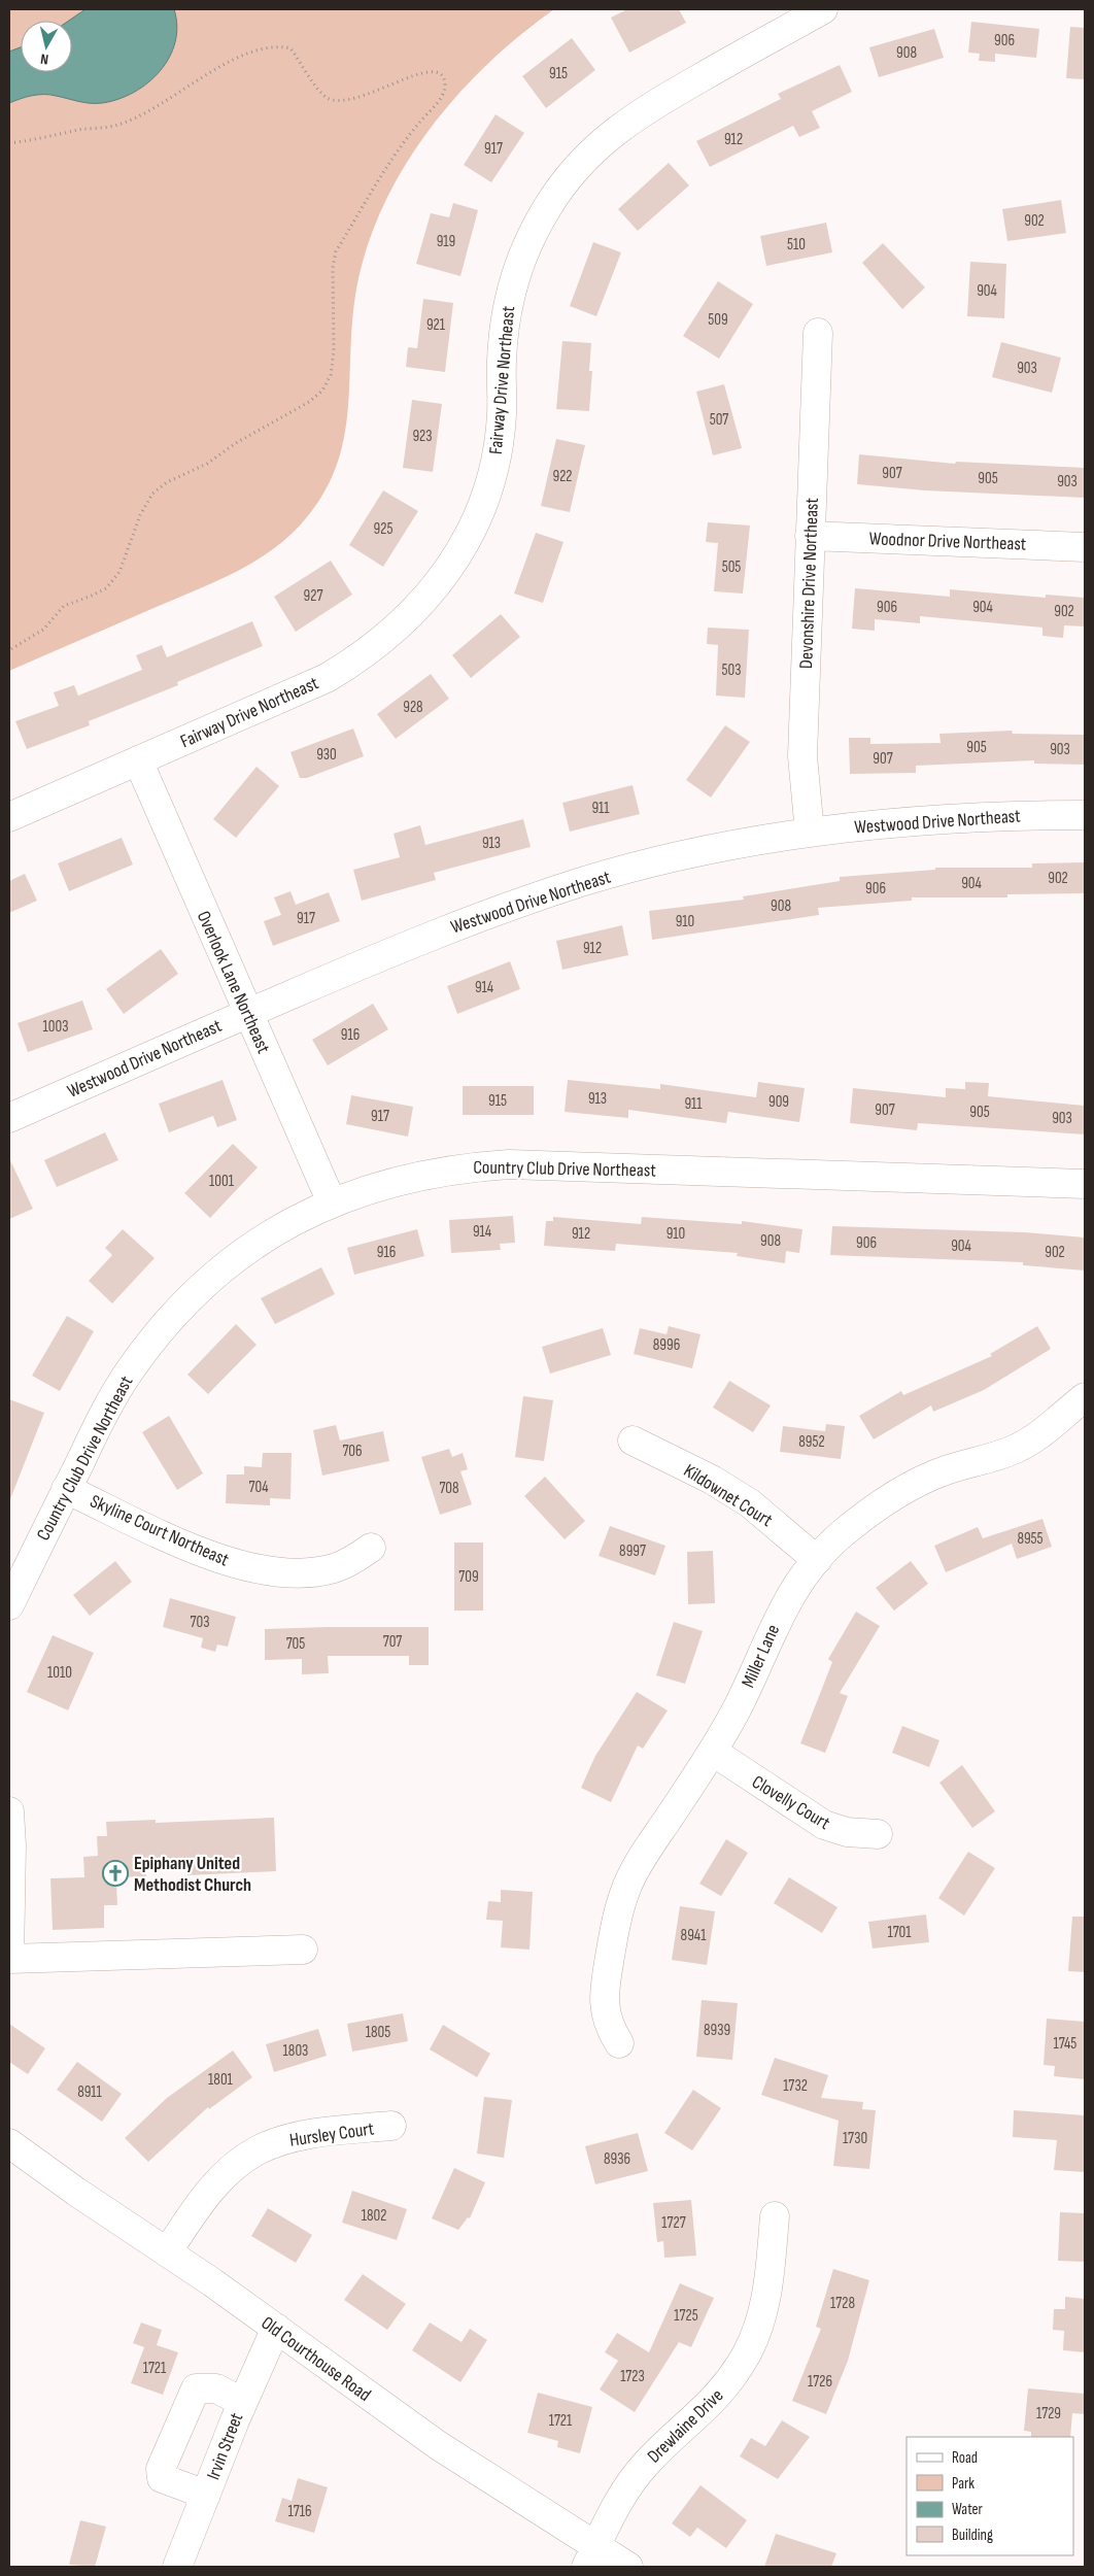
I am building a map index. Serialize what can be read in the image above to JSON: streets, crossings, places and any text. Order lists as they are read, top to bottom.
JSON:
{
  "streets": {
    "street": [
      "Fairway Drive Northeast",
      "Woodnor Drive Northeast",
      "Devonshire Drive Northeast",
      "Westwood Drive Northeast",
      "Overlook Lane Northeast",
      "Country Club Drive Northeast",
      "Kildownet Court",
      "Skyline Court Northeast",
      "Miller Lane",
      "Clovelly Court",
      "Hursley Court",
      "Old Courthouse Road",
      "Drewlaine Drive",
      "Irvin Street"
    ]
  },
  "crossings": [
    ["Fairway Drive Northeast", "Overlook Lane Northeast"],
    ["Woodnor Drive Northeast", "Devonshire Drive Northeast"],
    ["Devonshire Drive Northeast", "Westwood Drive Northeast"],
    ["Westwood Drive Northeast", "Overlook Lane Northeast"],
    ["Overlook Lane Northeast", "Country Club Drive Northeast"],
    ["Country Club Drive Northeast", "Skyline Court Northeast"],
    ["Kildownet Court", "Miller Lane"],
    ["Miller Lane", "Clovelly Court"],
    ["Hursley Court", "Old Courthouse Road"],
    ["Old Courthouse Road", "Drewlaine Drive"],
    ["Old Courthouse Road", "Irvin Street"]
  ],
  "places": {
    "church": ["Epiphany United Methodist Church"]
  },
  "house_numbers": [
    "906",
    "908",
    "915",
    "912",
    "917",
    "902",
    "919",
    "510",
    "904",
    "509",
    "921",
    "903",
    "507",
    "923",
    "907",
    "922",
    "905",
    "903",
    "925",
    "505",
    "927",
    "906",
    "904",
    "902",
    "503",
    "928",
    "905",
    "903",
    "930",
    "907",
    "911",
    "913",
    "902",
    "904",
    "906",
    "908",
    "917",
    "910",
    "912",
    "914",
    "1003",
    "916",
    "913",
    "915",
    "909",
    "911",
    "907",
    "905",
    "917",
    "903",
    "1001",
    "914",
    "912",
    "910",
    "908",
    "906",
    "904",
    "916",
    "902",
    "8996",
    "8952",
    "706",
    "704",
    "708",
    "8955",
    "8997",
    "709",
    "703",
    "707",
    "705",
    "1010",
    "1701",
    "8941",
    "8939",
    "1805",
    "1745",
    "1803",
    "1801",
    "1732",
    "8911",
    "1730",
    "8936",
    "1802",
    "1727",
    "1728",
    "1725",
    "1721",
    "1723",
    "1726",
    "1729",
    "1721",
    "1716"
  ],
  "legend": [
    "Road",
    "Park",
    "Water",
    "Building"
  ],
  "north": "bottom"
}
